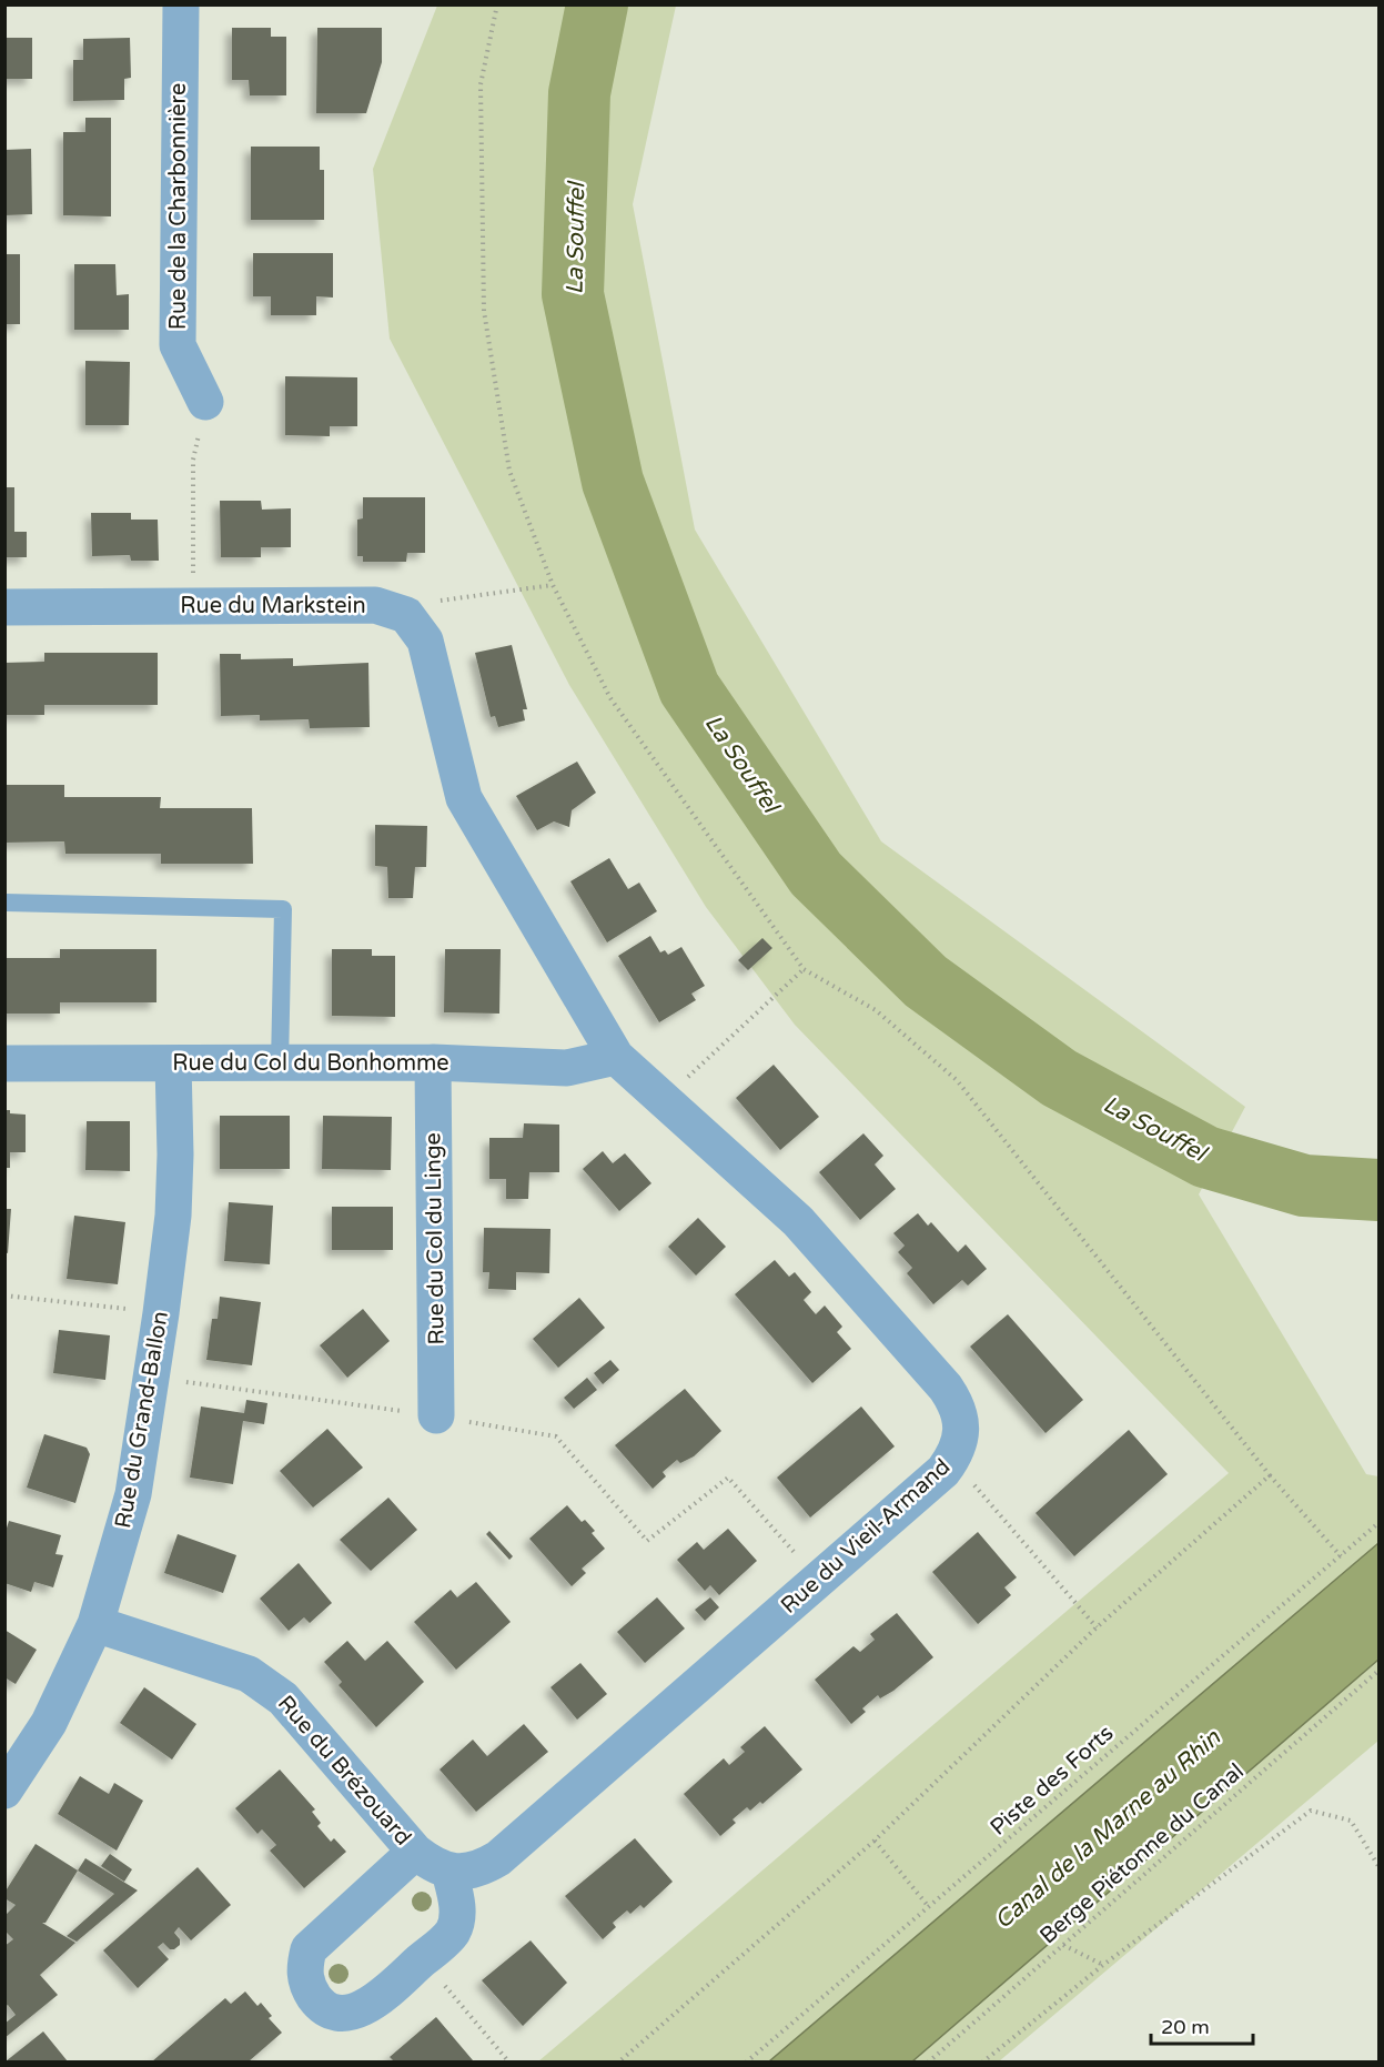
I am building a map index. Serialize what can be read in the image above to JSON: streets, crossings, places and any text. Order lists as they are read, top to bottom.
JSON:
{
  "streets": {
    "street": [
      "Rue de la Charbonnière",
      "Rue du Markstein",
      "Rue du Col du Bonhomme",
      "Rue du Col du Linge",
      "Rue du Grand-Ballon",
      "Rue du Vieil-Armand",
      "Rue du Brézouard"
    ],
    "path": ["Piste des Forts", "Berge Piétonne du Canal"]
  },
  "crossings": [
    ["Rue du Col du Bonhomme", "Rue du Col du Linge"],
    ["Rue du Col du Bonhomme", "Rue du Grand-Ballon"],
    ["Rue du Col du Bonhomme", "Rue du Vieil-Armand"],
    ["Rue du Grand-Ballon", "Rue du Brézouard"],
    ["Rue du Vieil-Armand", "Rue du Brézouard"]
  ],
  "water": ["La Souffel", "Canal de la Marne au Rhin"],
  "scale_bar": "20 m"
}
